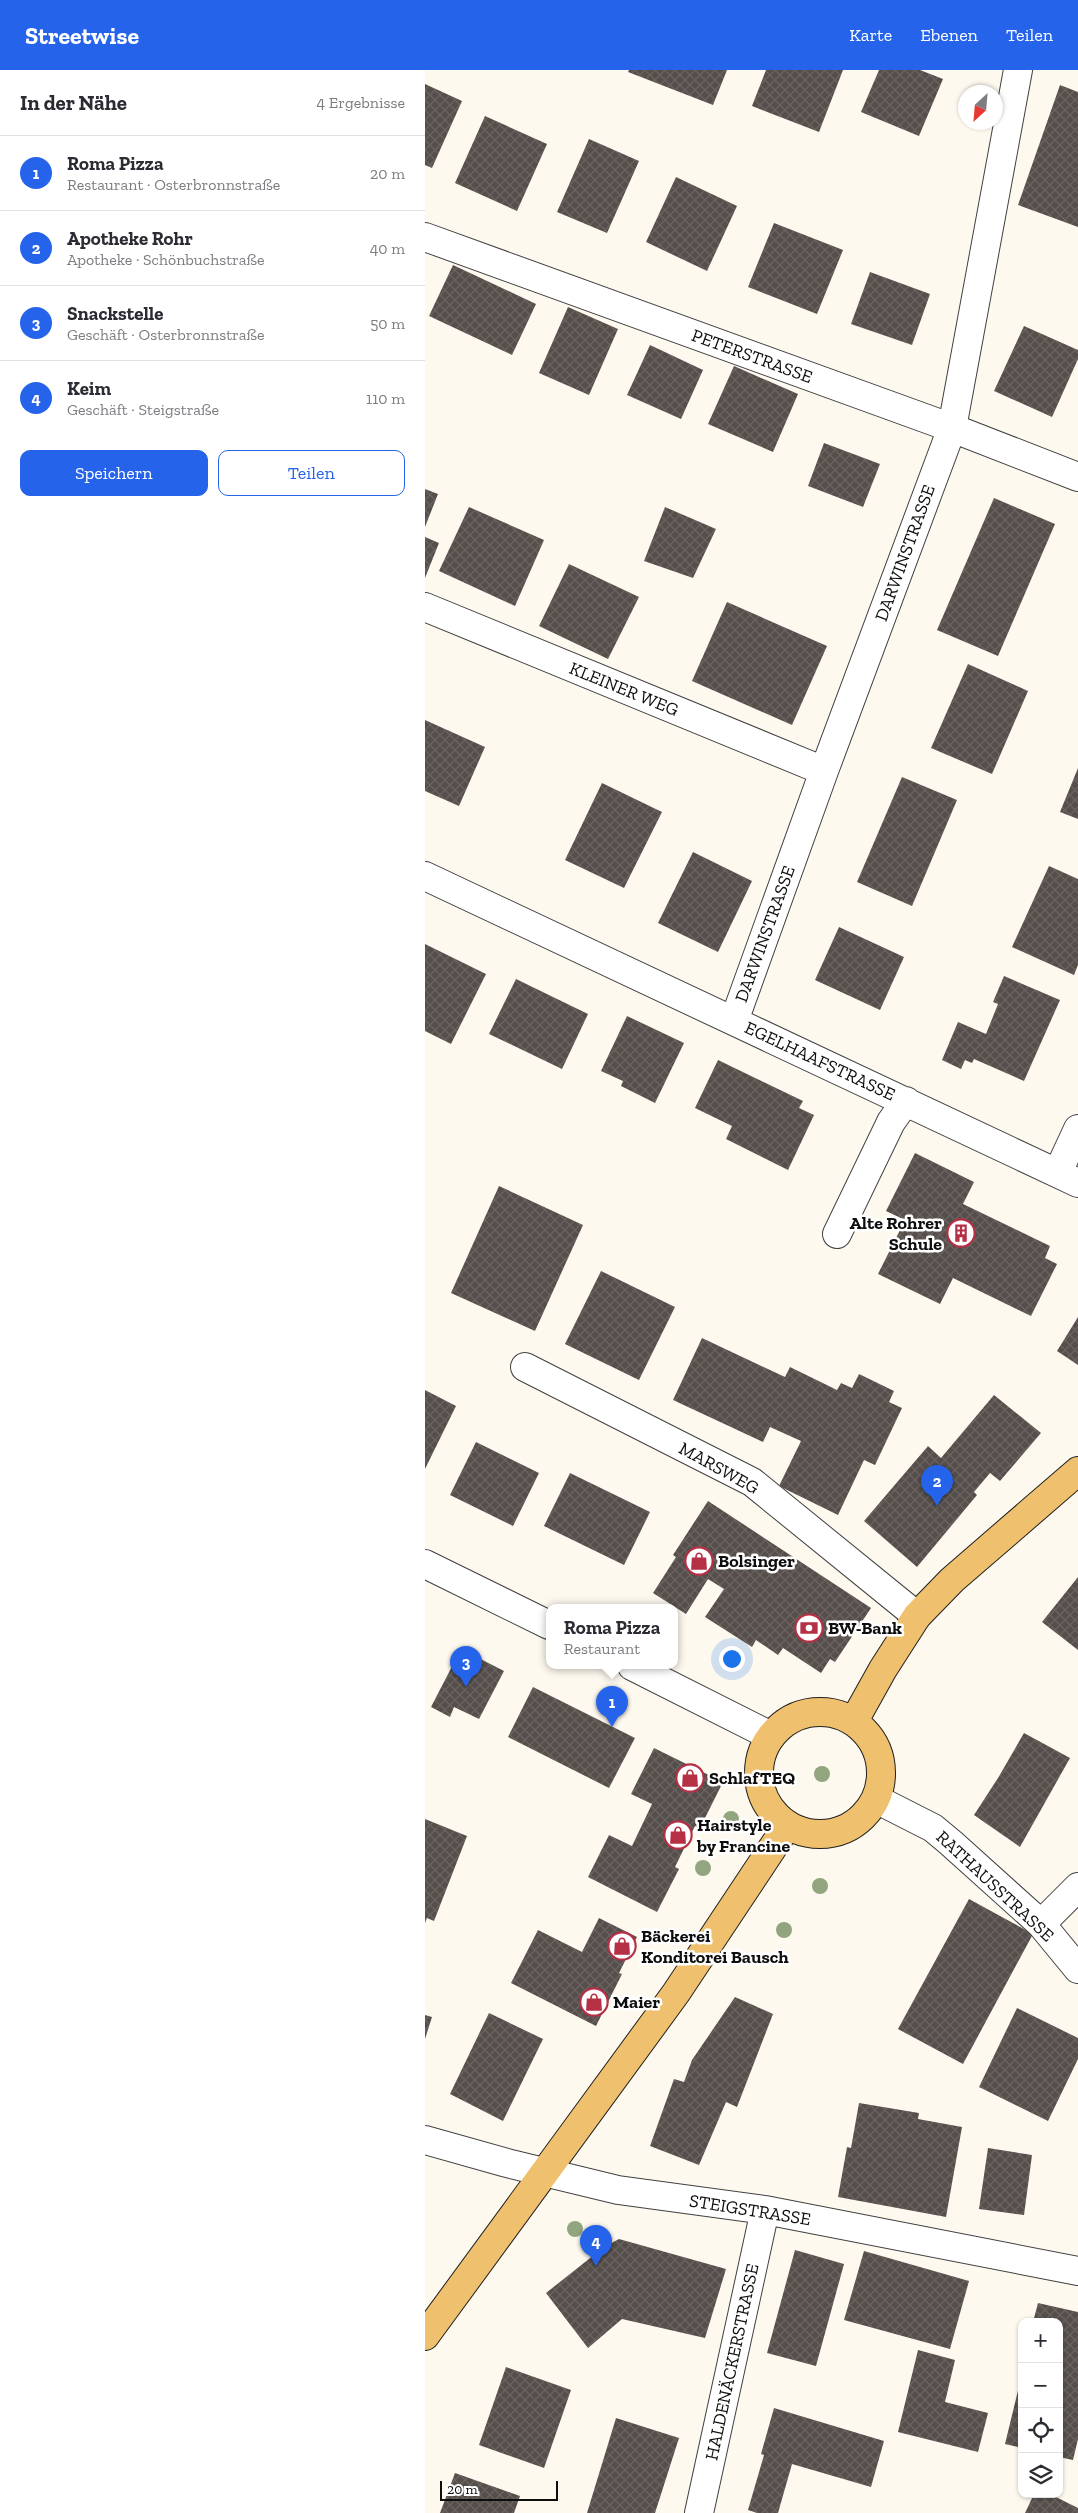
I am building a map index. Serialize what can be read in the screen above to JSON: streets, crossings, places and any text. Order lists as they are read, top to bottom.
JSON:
{
  "streets": {
    "street": [
      "PETERSTRASSE",
      "DARWINSTRASSE",
      "KLEINER WEG",
      "EGELHAAFSTRASSE",
      "MARSWEG",
      "RATHAUSSTRASSE",
      "STEIGSTRASSE",
      "HALDENÄCKERSTRASSE"
    ]
  },
  "crossings": [
    ["PETERSTRASSE", "DARWINSTRASSE"],
    ["DARWINSTRASSE", "KLEINER WEG"],
    ["DARWINSTRASSE", "EGELHAAFSTRASSE"],
    ["STEIGSTRASSE", "HALDENÄCKERSTRASSE"]
  ],
  "places": {
    "building": ["Alte Rohrer Schule"],
    "shop": [
      "Bolsinger",
      "SchlafTEQ",
      "Hairstyle by Francine",
      "Bäckerei Konditorei Bausch",
      "Maier"
    ],
    "bank": ["BW-Bank"]
  },
  "scale_bar": "20 m",
  "north": "bottom left",
  "page": {
    "header": "Streetwise",
    "nav": ["Karte", "Ebenen", "Teilen"],
    "heading": ["In der Nähe", "4 Ergebnisse"],
    "list": [
      {
        "mark": "1",
        "name": "Roma Pizza",
        "note": "Restaurant · Osterbronnstraße",
        "value": "20 m"
      },
      {
        "mark": "2",
        "name": "Apotheke Rohr",
        "note": "Apotheke · Schönbuchstraße",
        "value": "40 m"
      },
      {
        "mark": "3",
        "name": "Snackstelle",
        "note": "Geschäft · Osterbronnstraße",
        "value": "50 m"
      },
      {
        "mark": "4",
        "name": "Keim",
        "note": "Geschäft · Steigstraße",
        "value": "110 m"
      }
    ],
    "buttons": ["Speichern", "Teilen"],
    "pins": [
      "2",
      "3",
      "1",
      "4"
    ],
    "popup": ["Roma Pizza", "Restaurant"],
    "map_buttons": ["+", "−"],
    "scale": "20 m"
  }
}
